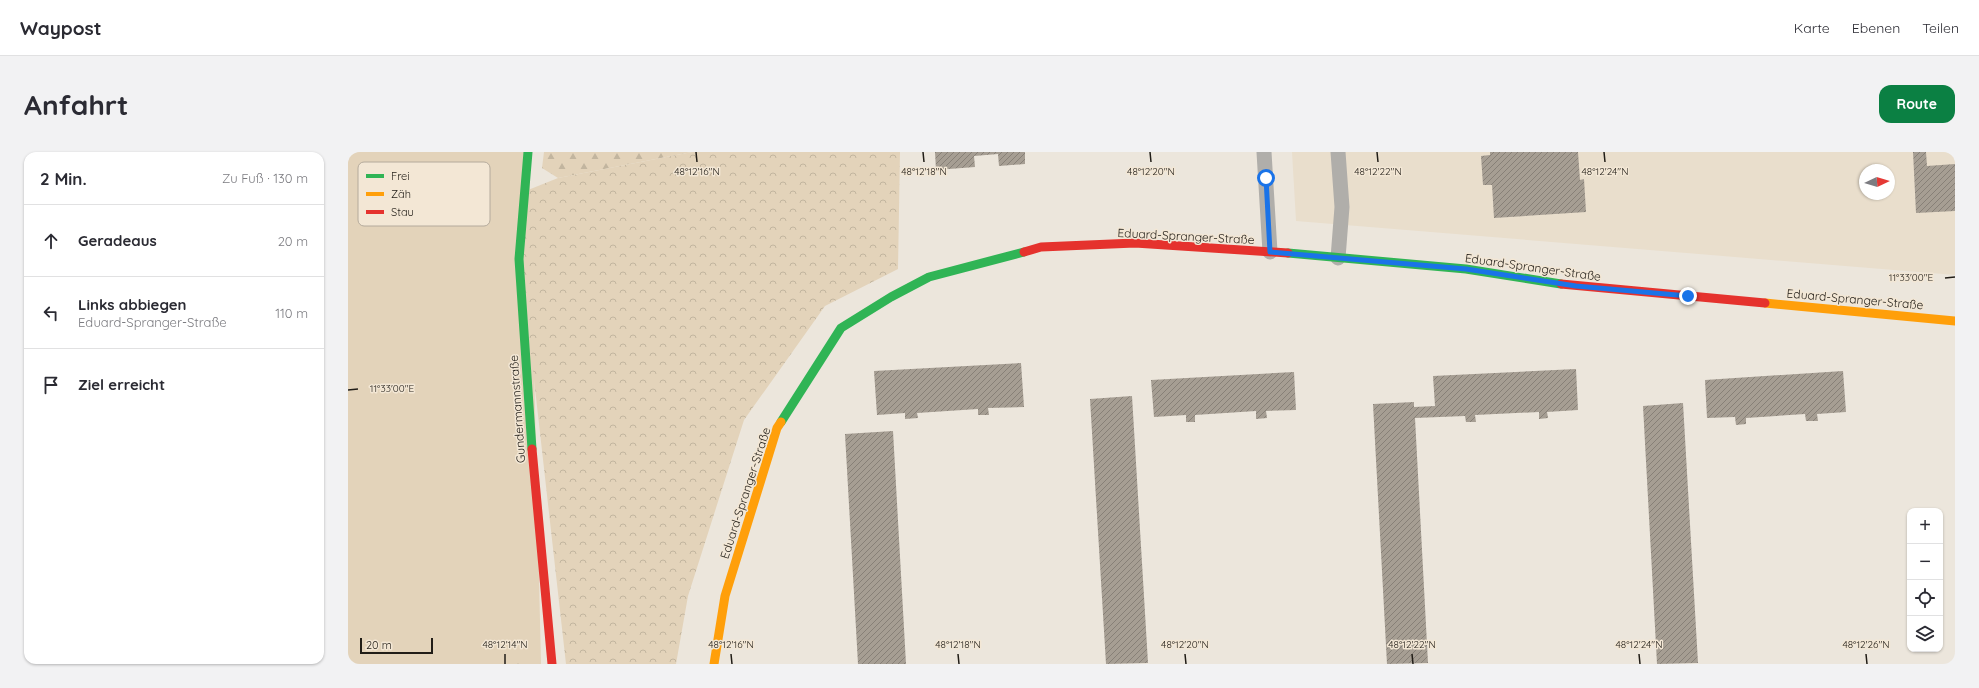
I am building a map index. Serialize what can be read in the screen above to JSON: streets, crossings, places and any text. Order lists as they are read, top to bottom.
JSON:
{
  "streets": {
    "street": ["Eduard-Spranger-Straße", "Gundermannstraße"]
  },
  "legend": ["Frei", "Zäh", "Stau"],
  "scale_bar": "20 m",
  "north": "right",
  "page": {
    "header": "Waypost",
    "nav": ["Karte", "Ebenen", "Teilen"],
    "buttons": "Route",
    "title": "Anfahrt",
    "heading": ["2 Min.", "Zu Fuß · 130 m"],
    "list": [
      ["Geradeaus", "20 m"],
      ["Links abbiegen", "Eduard-Spranger-Straße", "110 m"],
      "Ziel erreicht"
    ],
    "map_buttons": ["+", "−"],
    "scale": "20 m"
  },
  "coordinates": [
    "48°12'16\"N",
    "48°12'18\"N",
    "48°12'20\"N",
    "48°12'22\"N",
    "48°12'24\"N",
    "11°33'00\"E",
    "48°12'14\"N",
    "48°12'26\"N"
  ]
}
